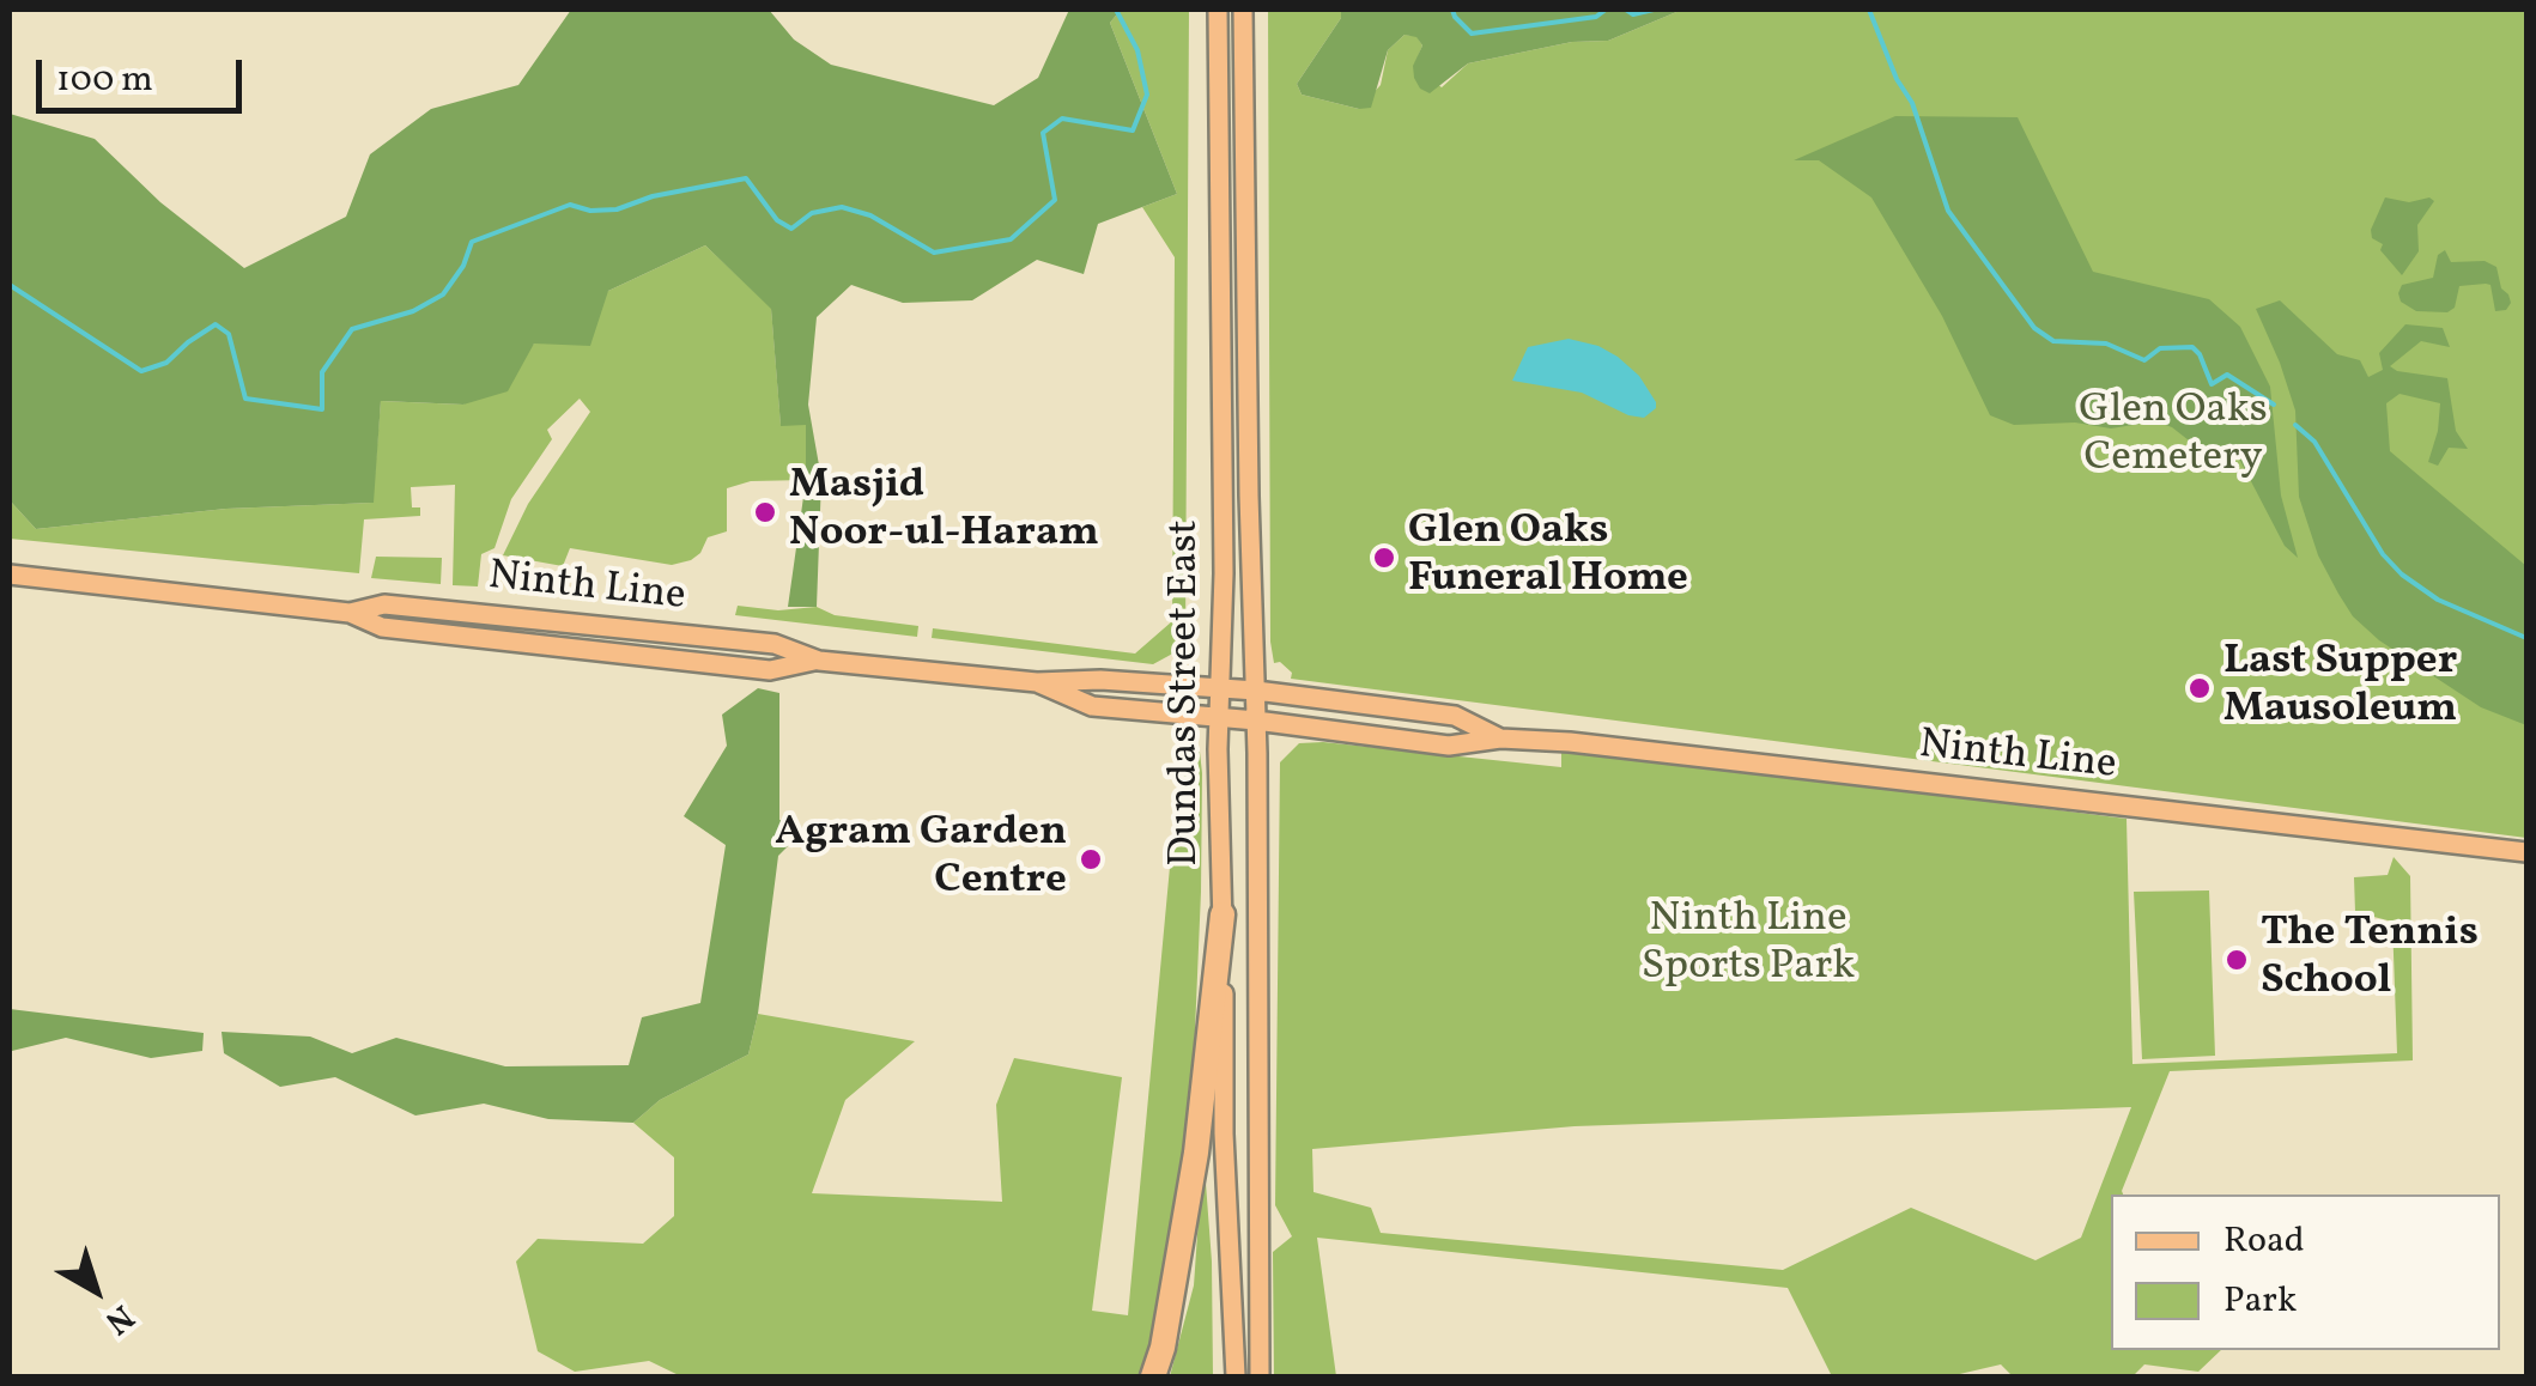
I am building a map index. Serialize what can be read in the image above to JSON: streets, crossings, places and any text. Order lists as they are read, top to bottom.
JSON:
{
  "streets": {
    "main road": ["Ninth Line", "Dundas Street East"]
  },
  "crossings": [
    ["Ninth Line", "Dundas Street East"]
  ],
  "parks": ["Glen Oaks Cemetery", "Ninth Line Sports Park"],
  "places": [
    "Masjid Noor-ul-Haram",
    "Glen Oaks Funeral Home",
    "Last Supper Mausoleum",
    "Agram Garden Centre",
    "The Tennis School"
  ],
  "legend": ["Road", "Park"],
  "scale_bar": "100 m",
  "north": "bottom right"
}
